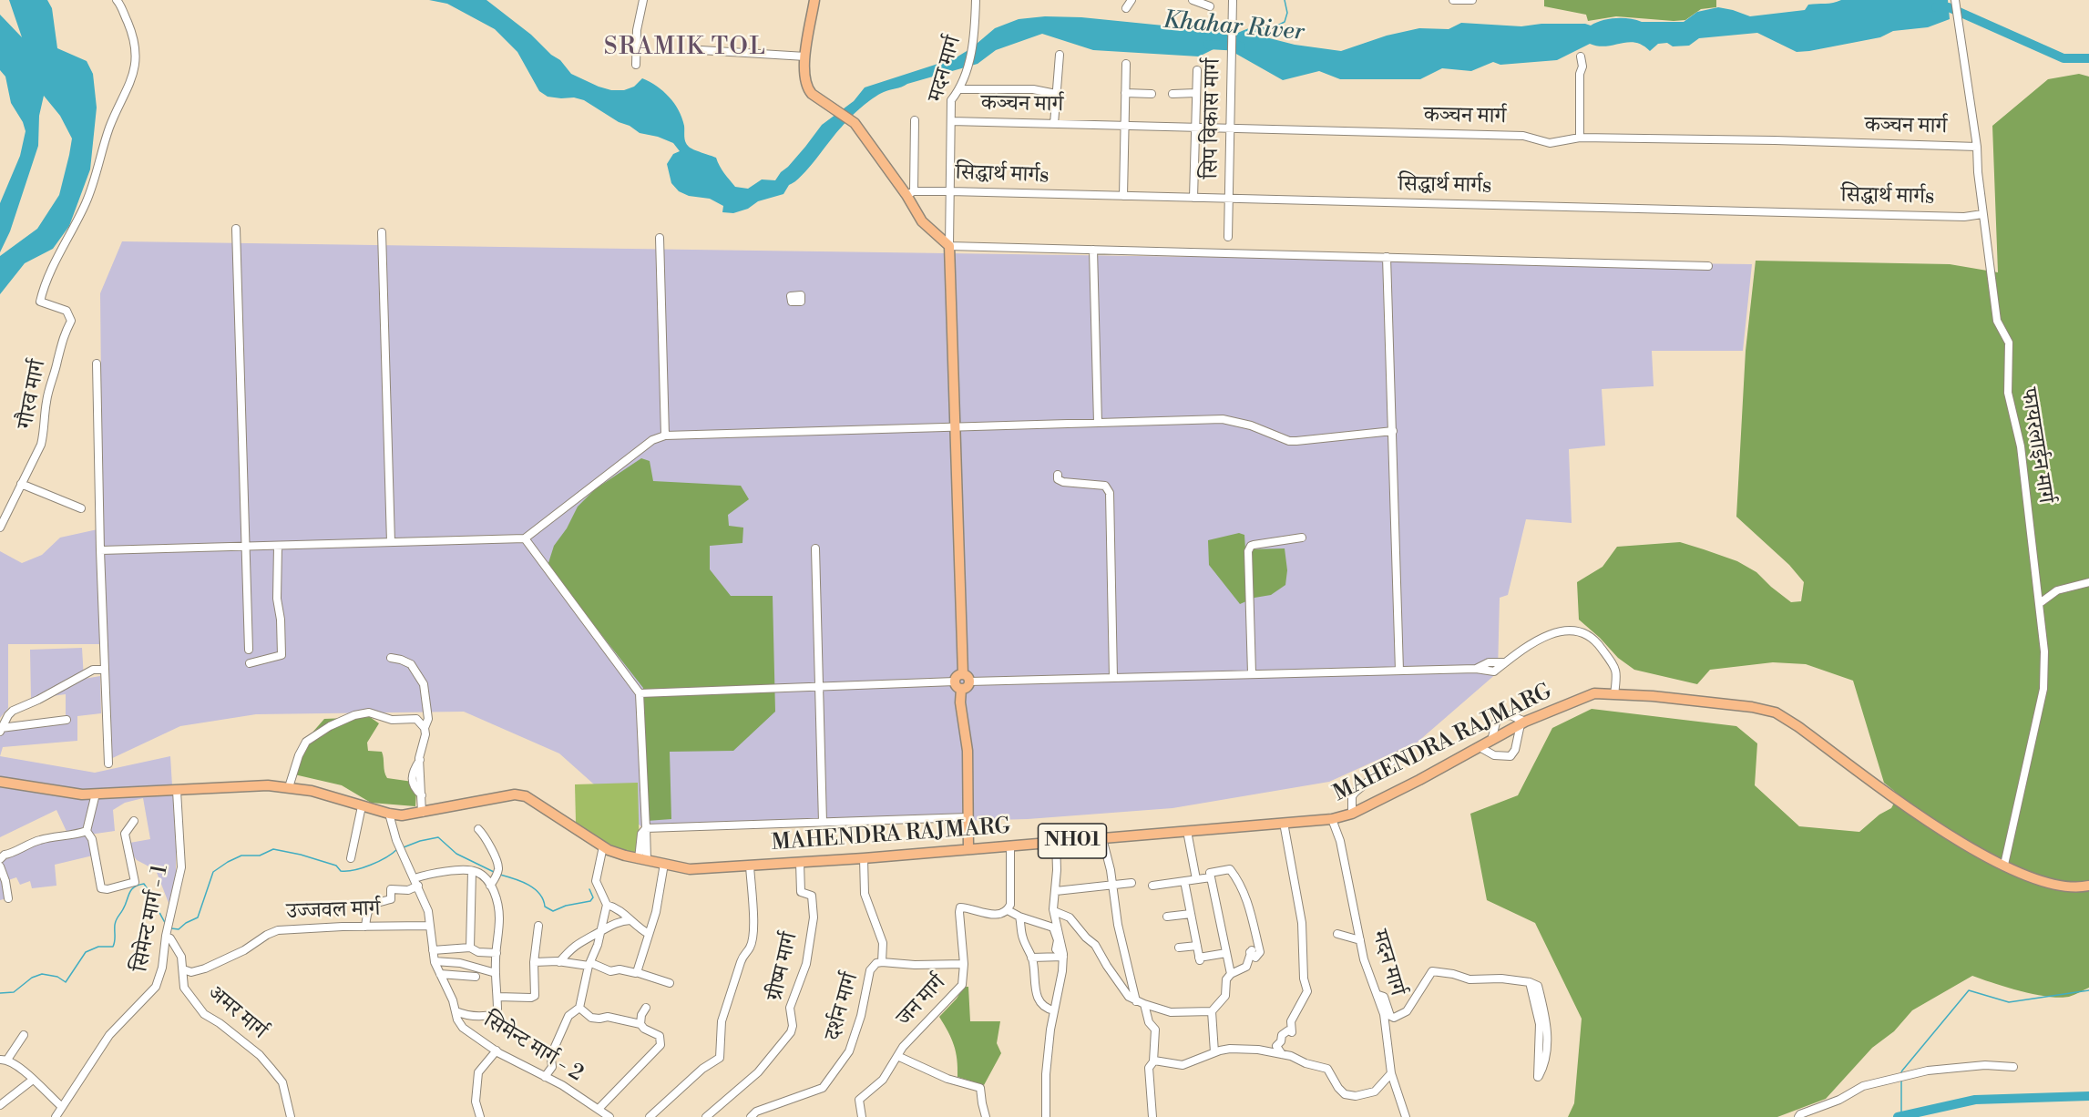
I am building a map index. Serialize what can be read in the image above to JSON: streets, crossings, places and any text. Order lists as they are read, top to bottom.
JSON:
{
  "streets": {
    "highway": ["MAHENDRA RAJMARG", "NH01"],
    "street": [
      "मदन मार्ग",
      "कञ्चन मार्ग",
      "सिप विकास मार्ग",
      "सिद्धार्थ मार्गs",
      "गौरव मार्ग",
      "फायरलाईन मार्ग",
      "उज्जवल मार्ग",
      "सिमेन्ट मार्ग - 1",
      "ग्रीष्म मार्ग",
      "जन मार्ग",
      "दर्शन मार्ग",
      "अमर मार्ग",
      "सिमेन्ट मार्ग - 2"
    ]
  },
  "crossings": [
    ["मदन मार्ग", "कञ्चन मार्ग"],
    ["मदन मार्ग", "सिद्धार्थ मार्गs"],
    ["मदन मार्ग", "MAHENDRA RAJMARG"],
    ["कञ्चन मार्ग", "सिप विकास मार्ग"],
    ["कञ्चन मार्ग", "फायरलाईन मार्ग"],
    ["सिप विकास मार्ग", "सिद्धार्थ मार्गs"],
    ["सिद्धार्थ मार्गs", "फायरलाईन मार्ग"],
    ["फायरलाईन मार्ग", "MAHENDRA RAJMARG"],
    ["MAHENDRA RAJMARG", "सिमेन्ट मार्ग - 1"],
    ["MAHENDRA RAJMARG", "ग्रीष्म मार्ग"],
    ["MAHENDRA RAJMARG", "दर्शन मार्ग"],
    ["MAHENDRA RAJMARG", "सिमेन्ट मार्ग - 2"],
    ["उज्जवल मार्ग", "अमर मार्ग"],
    ["उज्जवल मार्ग", "सिमेन्ट मार्ग - 2"],
    ["सिमेन्ट मार्ग - 1", "अमर मार्ग"]
  ],
  "districts": ["SRAMIK TOL"],
  "water": ["Khahar River"]
}
